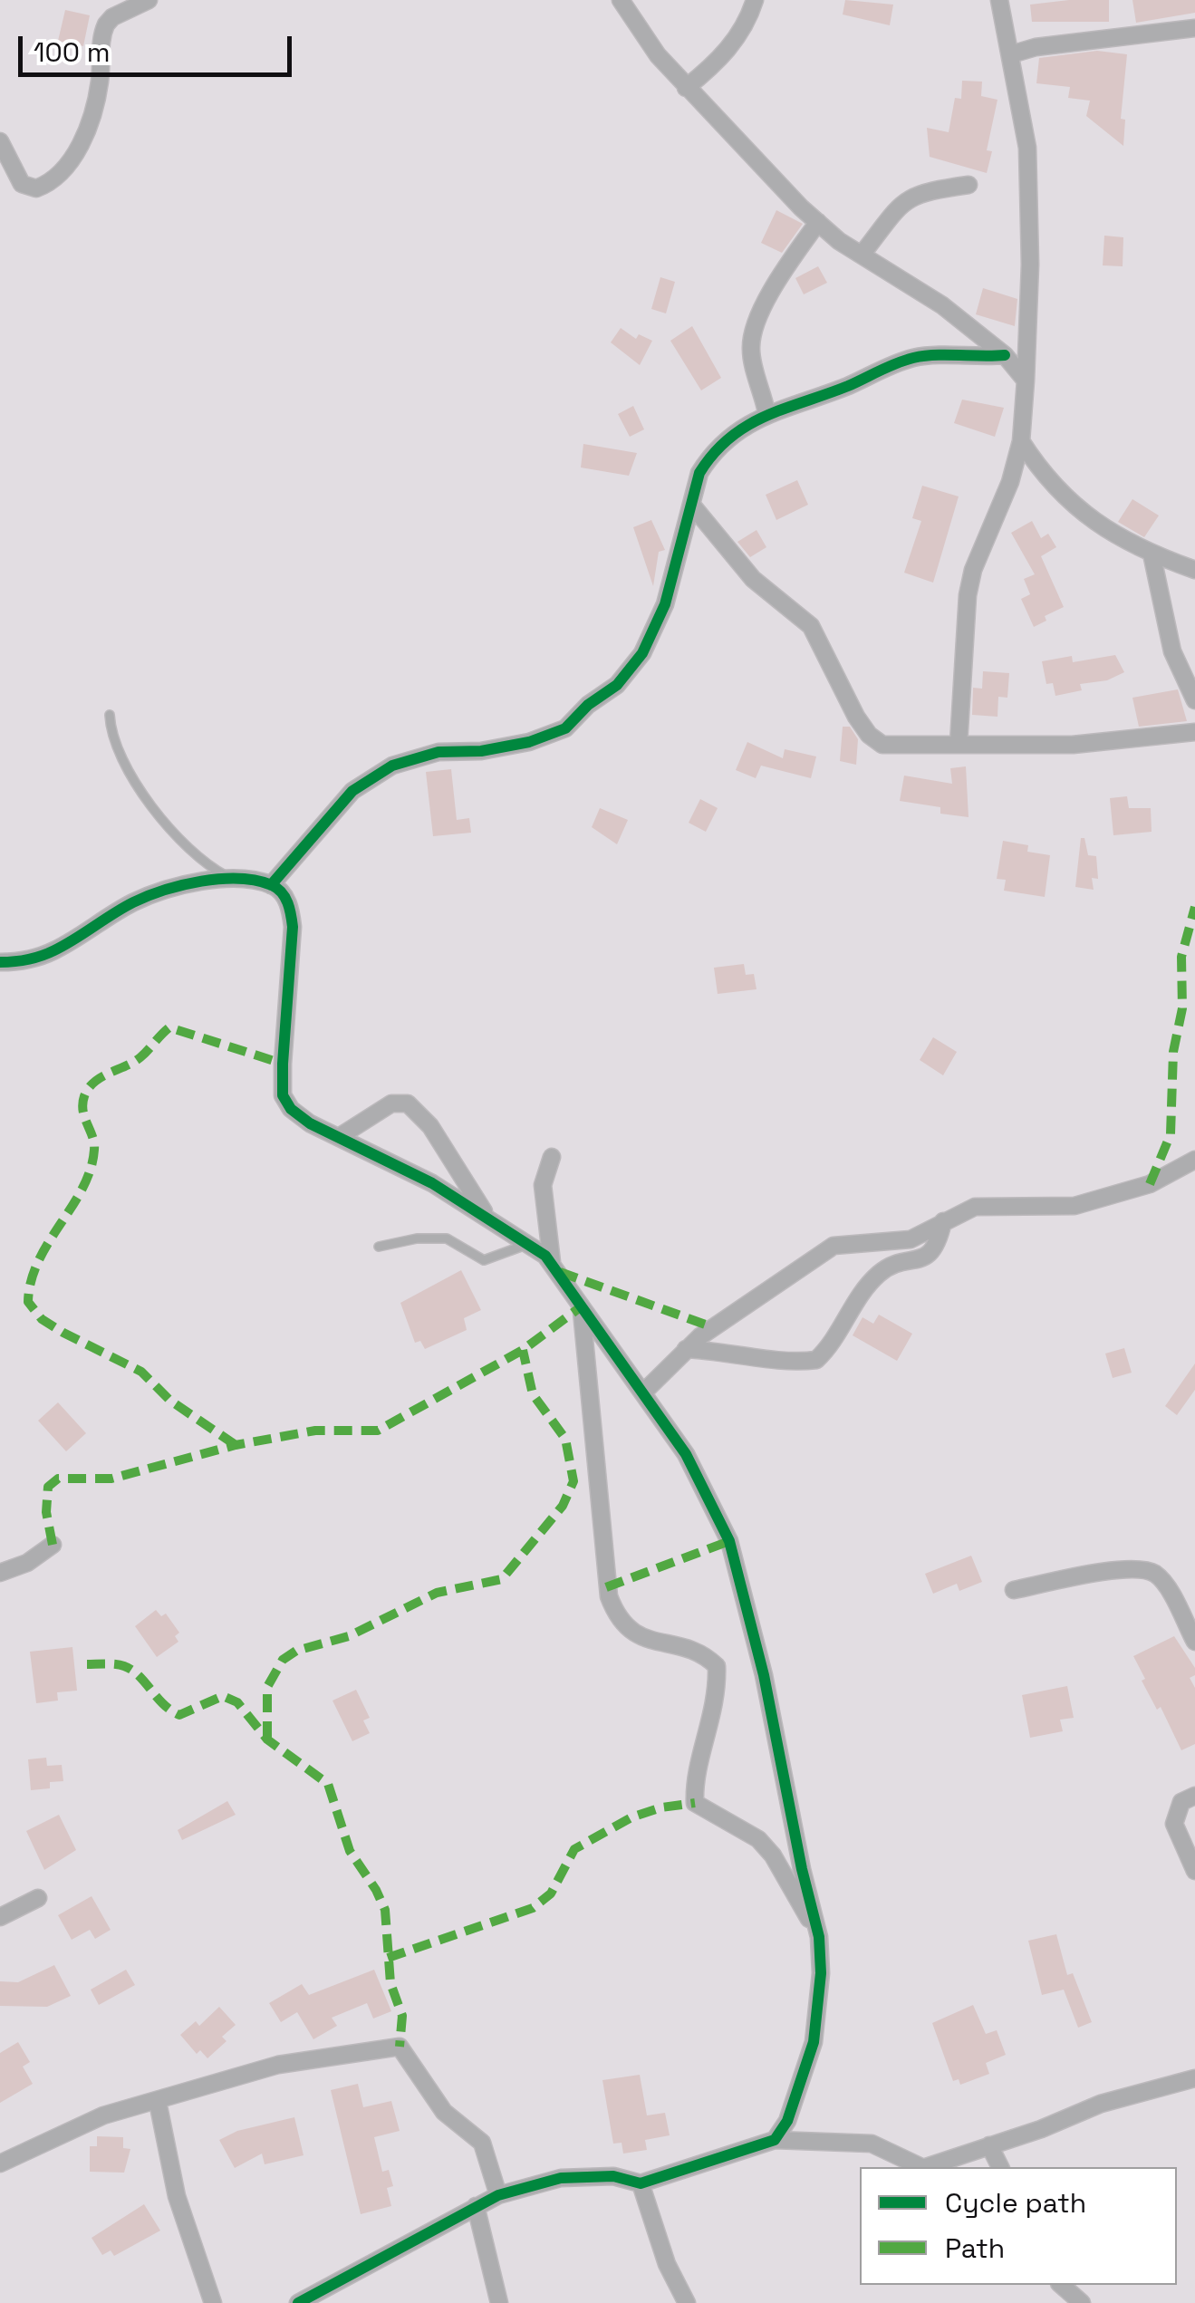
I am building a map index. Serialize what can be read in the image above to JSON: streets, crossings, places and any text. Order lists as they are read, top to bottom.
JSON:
{
  "legend": ["Cycle path", "Path"],
  "scale_bar": "100 m"
}
